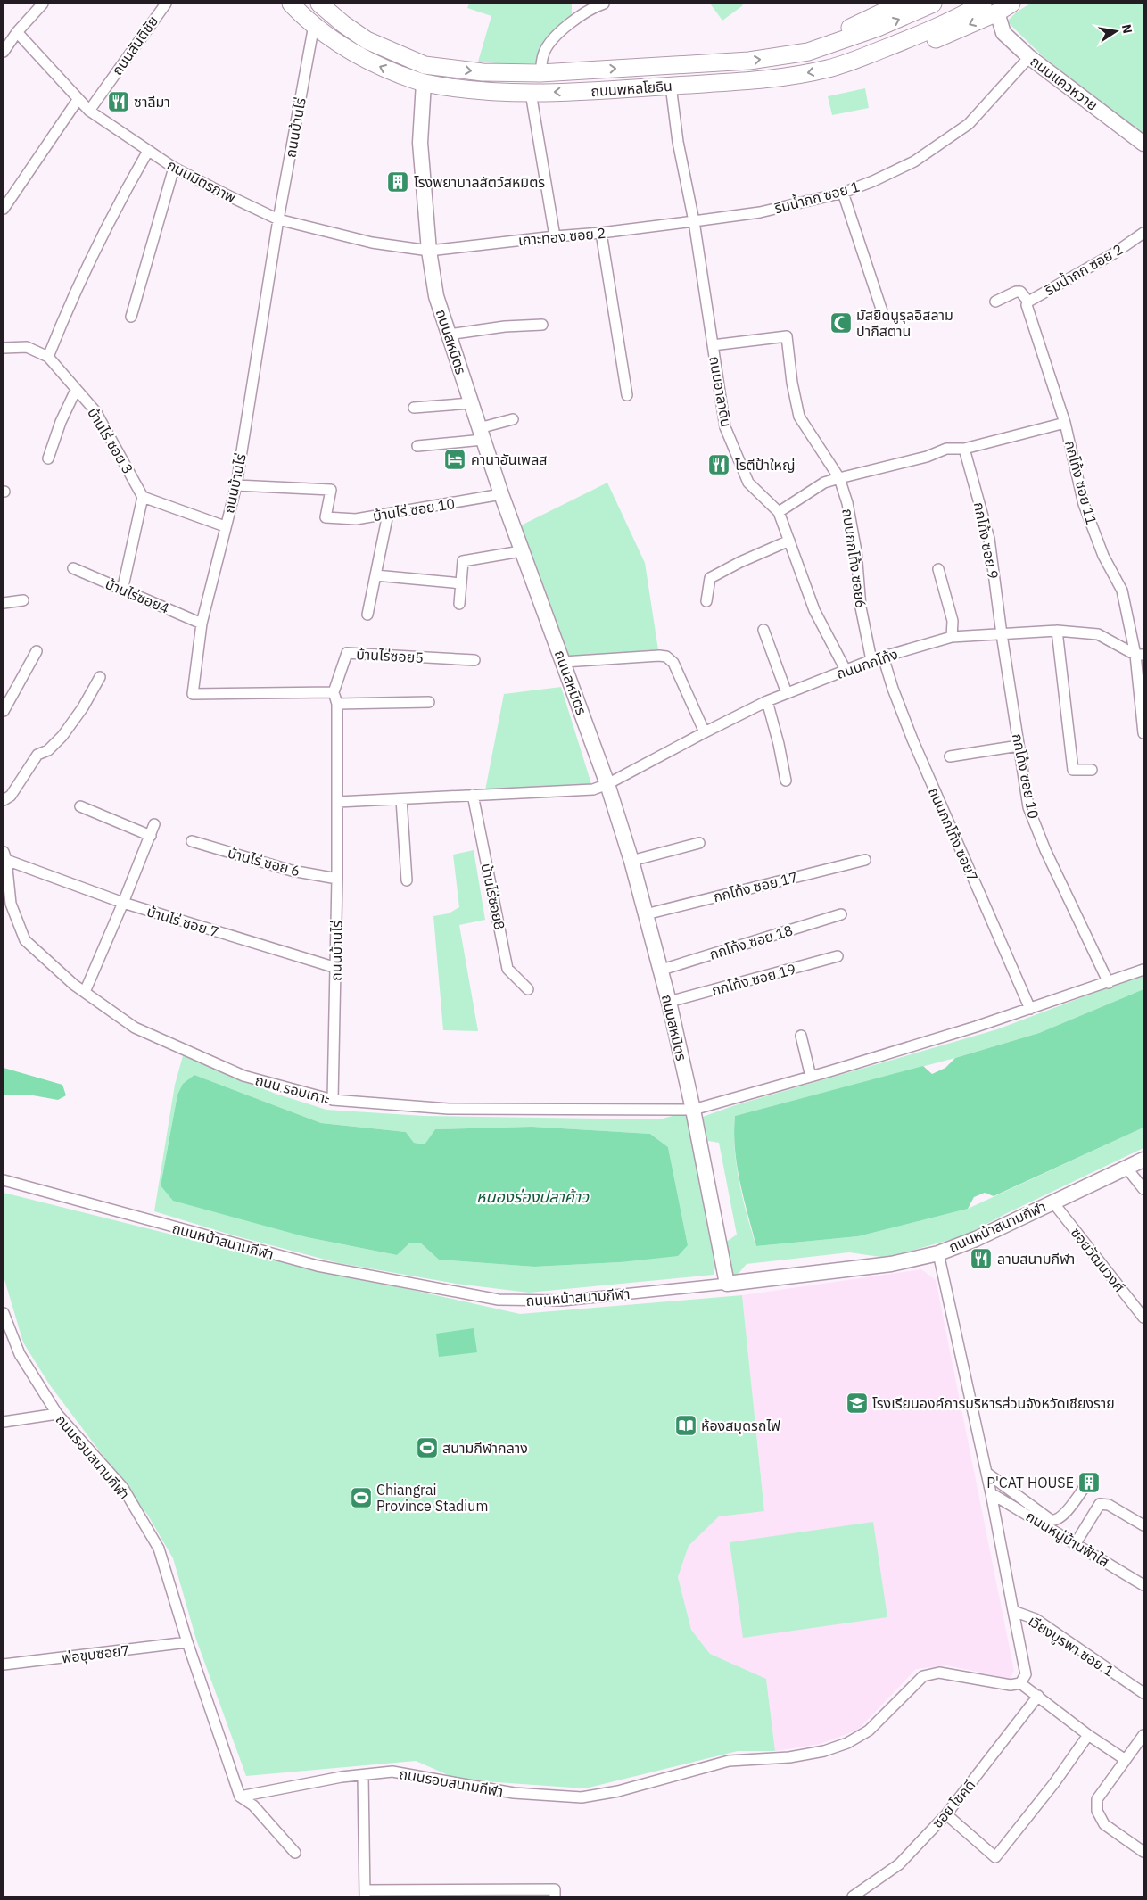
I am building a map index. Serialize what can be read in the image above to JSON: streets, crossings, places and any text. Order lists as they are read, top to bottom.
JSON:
{
  "streets": {
    "main road": ["ถนนพหลโยธิน"],
    "street": [
      "ถนนสันติชัย",
      "ถนนแควหวาย",
      "ถนนบ้านไร่",
      "ถนนมิตรภาพ",
      "ริมน้ำกก ซอย 1",
      "เกาะทอง ซอย 2",
      "ริมน้ำกก ซอย 2",
      "ถนนสหมิตร",
      "ถนนอาลาดิน",
      "บ้านไร่ ซอย 3",
      "กกโท้ง ซอย 11",
      "บ้านไร่ ซอย 10",
      "กกโท้ง ซอย 9",
      "ถนนกกโท้ง ซอย6",
      "บ้านไร่ซอย4",
      "บ้านไร่ซอย5",
      "ถนนกกโท้ง",
      "กกโท้ง ซอย 10",
      "ถนนกกโท้ง ซอย7",
      "บ้านไร่ ซอย 6",
      "กกโท้ง ซอย 17",
      "บ้านไร่ซอย8",
      "บ้านไร่ ซอย 7",
      "กกโท้ง ซอย 18",
      "กกโท้ง ซอย 19",
      "ถนน รอบเกาะ",
      "ถนนหน้าสนามกีฬา",
      "ซอยวัฒนวงศ์",
      "ถนนรอบสนามกีฬา",
      "ถนนหมู่บ้านฟ้าใส",
      "เวียงบูรพา ซอย 1",
      "พ่อขุนซอย7",
      "ซอย โชคดี"
    ]
  },
  "crossings": [
    ["ถนนสันติชัย", "ถนนมิตรภาพ"],
    ["ถนนแควหวาย", "ถนนพหลโยธิน"],
    ["ถนนแควหวาย", "ริมน้ำกก ซอย 1"],
    ["ถนนพหลโยธิน", "ถนนบ้านไร่"],
    ["ถนนพหลโยธิน", "ถนนสหมิตร"],
    ["ถนนพหลโยธิน", "ถนนอาลาดิน"],
    ["ถนนบ้านไร่", "ถนนมิตรภาพ"],
    ["ถนนบ้านไร่", "บ้านไร่ ซอย 10"],
    ["ถนนบ้านไร่", "บ้านไร่ซอย4"],
    ["ถนนบ้านไร่", "บ้านไร่ซอย5"],
    ["ถนนบ้านไร่", "บ้านไร่ ซอย 6"],
    ["ถนนบ้านไร่", "บ้านไร่ ซอย 7"],
    ["ถนนบ้านไร่", "ถนน รอบเกาะ"],
    ["ถนนมิตรภาพ", "เกาะทอง ซอย 2"],
    ["ถนนมิตรภาพ", "ถนนสหมิตร"],
    ["ริมน้ำกก ซอย 1", "เกาะทอง ซอย 2"],
    ["ริมน้ำกก ซอย 1", "ถนนอาลาดิน"],
    ["เกาะทอง ซอย 2", "ถนนสหมิตร"],
    ["เกาะทอง ซอย 2", "ถนนอาลาดิน"],
    ["ริมน้ำกก ซอย 2", "กกโท้ง ซอย 11"],
    ["ถนนสหมิตร", "บ้านไร่ ซอย 10"],
    ["ถนนสหมิตร", "ถนนกกโท้ง"],
    ["ถนนสหมิตร", "กกโท้ง ซอย 17"],
    ["ถนนสหมิตร", "กกโท้ง ซอย 18"],
    ["ถนนสหมิตร", "กกโท้ง ซอย 19"],
    ["ถนนสหมิตร", "ถนน รอบเกาะ"],
    ["ถนนสหมิตร", "ถนนหน้าสนามกีฬา"],
    ["ถนนอาลาดิน", "ถนนกกโท้ง ซอย6"],
    ["ถนนอาลาดิน", "ถนนกกโท้ง"],
    ["กกโท้ง ซอย 11", "ถนนกกโท้ง"],
    ["กกโท้ง ซอย 9", "ถนนกกโท้ง"],
    ["กกโท้ง ซอย 9", "กกโท้ง ซอย 10"],
    ["ถนนกกโท้ง ซอย6", "ถนนกกโท้ง"],
    ["ถนนกกโท้ง", "กกโท้ง ซอย 10"],
    ["ถนนกกโท้ง", "ถนนกกโท้ง ซอย7"],
    ["กกโท้ง ซอย 10", "ถนน รอบเกาะ"],
    ["ถนนกกโท้ง ซอย7", "ถนน รอบเกาะ"],
    ["บ้านไร่ ซอย 7", "ถนน รอบเกาะ"],
    ["ถนนหน้าสนามกีฬา", "ซอยวัฒนวงศ์"],
    ["ถนนหน้าสนามกีฬา", "เวียงบูรพา ซอย 1"],
    ["ถนนรอบสนามกีฬา", "พ่อขุนซอย7"],
    ["ถนนหมู่บ้านฟ้าใส", "เวียงบูรพา ซอย 1"]
  ],
  "water": ["หนองร่องปลาค้าว"],
  "places": {
    "restaurant": ["ซาลีมา", "โรตีป้าใหญ่", "ลาบสนามกีฬา"],
    "building": ["โรงพยาบาลสัตว์สหมิตร", "P'CAT HOUSE"],
    "mosque": ["มัสยิดนูรุลอิสลาม ปากีสตาน"],
    "hotel": ["คานาอันเพลส"],
    "school or university": ["โรงเรียนองค์การบริหารส่วนจังหวัดเชียงราย"],
    "library": ["ห้องสมุดรถไฟ"],
    "sports": ["สนามกีฬากลาง", "Chiangrai Province Stadium"]
  },
  "north": "right"
}
